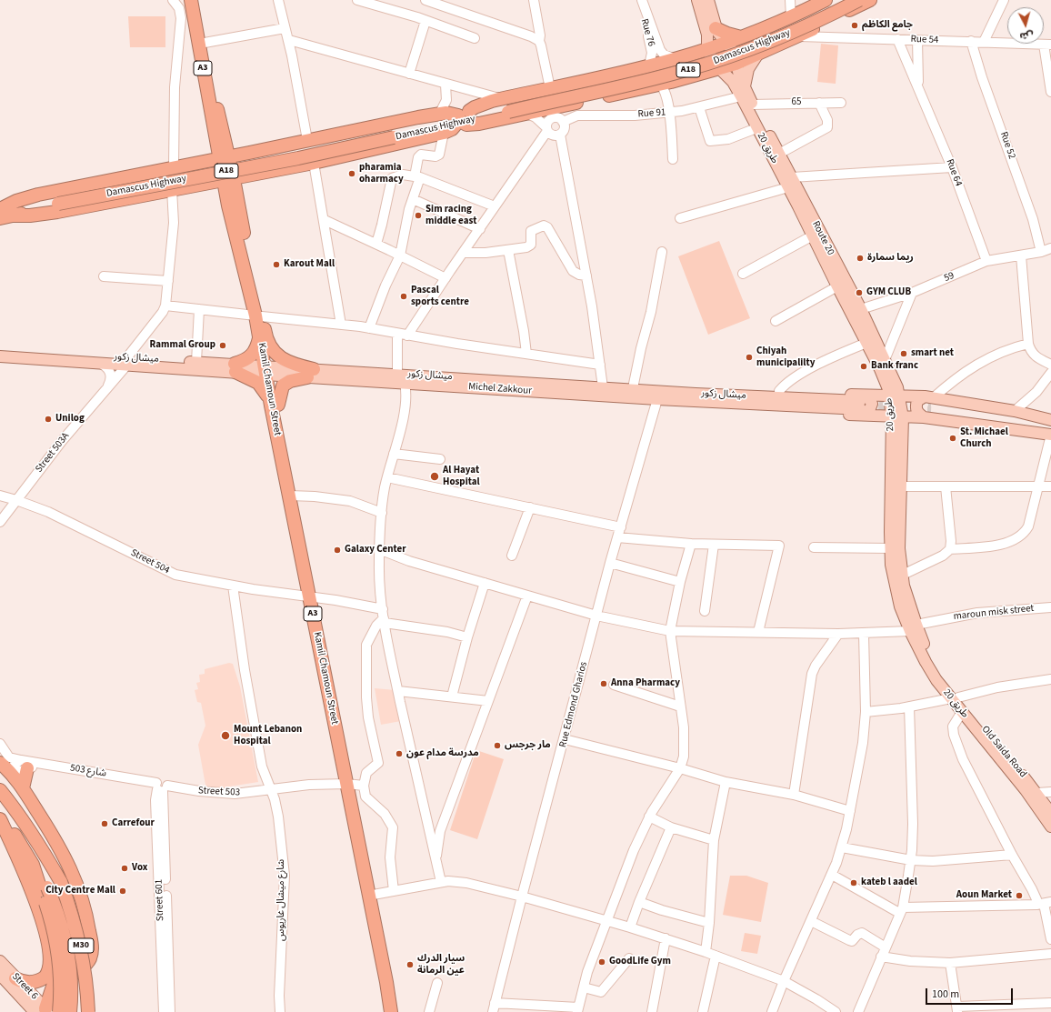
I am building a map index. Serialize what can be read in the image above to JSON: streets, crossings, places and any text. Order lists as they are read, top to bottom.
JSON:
{
  "streets": {
    "highway": [
      "Damascus Highway",
      "A3",
      "A18",
      "Kamil Chamoun Street",
      "M30"
    ],
    "main road": [
      "طريق 20",
      "Route 20",
      "ميشال زكور",
      "Michel Zakkour",
      "Old Saida Road",
      "Street 6"
    ],
    "street": [
      "Rue 76",
      "Rue 54",
      "65",
      "Rue 91",
      "Rue 52",
      "Rue 64",
      "59",
      "Street 503A",
      "Street 504",
      "maroun misk street",
      "Rue Edmond Gharios",
      "شارع 503",
      "Street 503",
      "Street 601",
      "شارع ميشال غاريوس"
    ]
  },
  "crossings": [
    ["Rue 54", "Rue 52"],
    ["Rue 54", "Rue 64"],
    ["A3", "Kamil Chamoun Street"],
    ["65", "Route 20"],
    ["Rue 91", "طريق 20"],
    ["Rue 91", "Route 20"],
    ["Rue 52", "59"],
    ["طريق 20", "Route 20"],
    ["طريق 20", "maroun misk street"],
    ["طريق 20", "Old Saida Road"],
    ["Rue 64", "59"],
    ["Route 20", "59"],
    ["ميشال زكور", "Kamil Chamoun Street"],
    ["ميشال زكور", "Michel Zakkour"],
    ["ميشال زكور", "Street 503A"],
    ["ميشال زكور", "Rue Edmond Gharios"],
    ["Kamil Chamoun Street", "Street 504"],
    ["Michel Zakkour", "Rue Edmond Gharios"],
    ["Street 503A", "Street 504"],
    ["Street 504", "شارع ميشال غاريوس"],
    ["maroun misk street", "Rue Edmond Gharios"],
    ["شارع 503", "Street 503"],
    ["شارع 503", "Street 601"],
    ["Street 503", "Street 601"],
    ["Street 503", "شارع ميشال غاريوس"]
  ],
  "places": [
    "جامع الكاظم",
    "pharamia oharmacy",
    "Sim racing middle east",
    "ريما سمارة",
    "Karout Mall",
    "GYM CLUB",
    "Pascal sports centre",
    "Rammal Group",
    "smart net",
    "Chiyah municipalilty",
    "Bank franc",
    "Unilog",
    "St. Michael Church",
    "Al Hayat Hospital",
    "Galaxy Center",
    "Anna Pharmacy",
    "Mount Lebanon Hospital",
    "مار جرجس",
    "مدرسة مدام عون",
    "Carrefour",
    "Vox",
    "kateb l aadel",
    "City Centre Mall",
    "Aoun Market",
    "GoodLife Gym",
    "سيار الدرك عين الرمانة"
  ],
  "scale_bar": "100 m",
  "north": "bottom"
}
